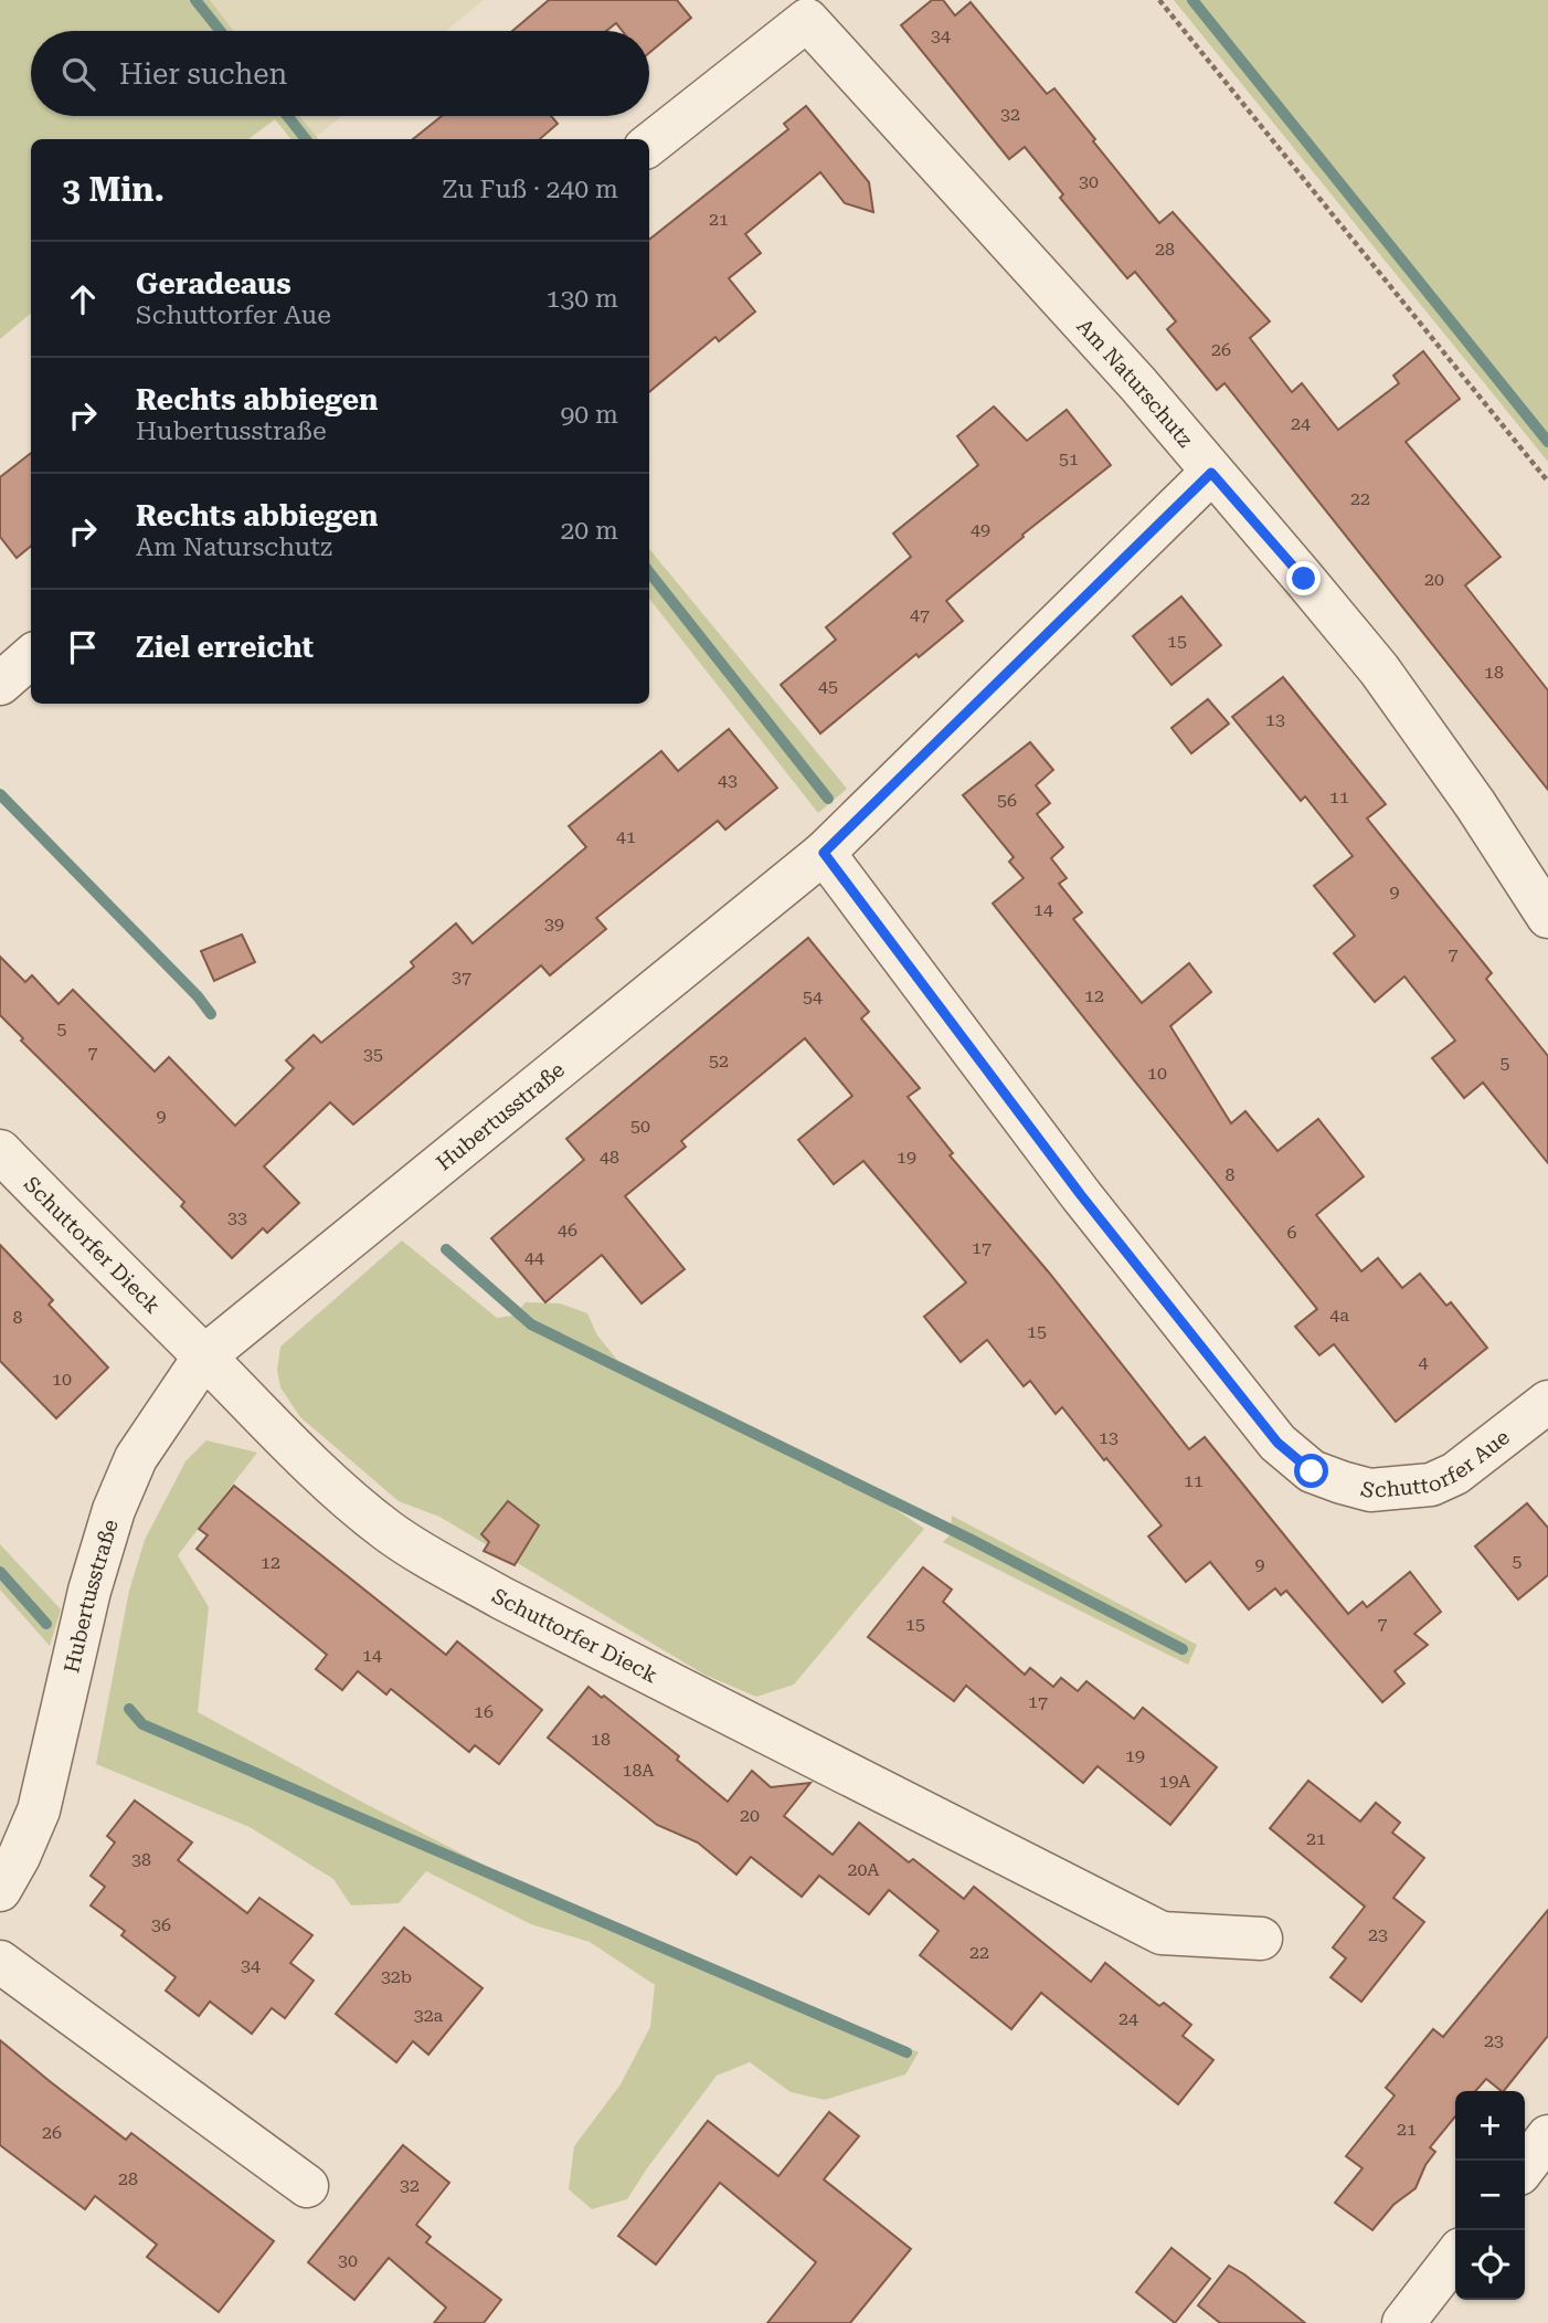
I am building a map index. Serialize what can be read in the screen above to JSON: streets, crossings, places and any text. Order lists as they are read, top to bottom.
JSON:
{
  "streets": {
    "street": [
      "Am Naturschutz",
      "Hubertusstraße",
      "Schuttorfer Dieck",
      "Schuttorfer Aue"
    ]
  },
  "crossings": [
    ["Am Naturschutz", "Hubertusstraße"],
    ["Hubertusstraße", "Schuttorfer Dieck"],
    ["Hubertusstraße", "Schuttorfer Aue"]
  ],
  "house_numbers": [
    "34",
    "32",
    "30",
    "21",
    "28",
    "26",
    "24",
    "51",
    "22",
    "49",
    "20",
    "47",
    "15",
    "18",
    "45",
    "13",
    "43",
    "11",
    "56",
    "41",
    "9",
    "14",
    "39",
    "7",
    "37",
    "12",
    "54",
    "5",
    "7",
    "35",
    "52",
    "5",
    "10",
    "9",
    "50",
    "48",
    "19",
    "8",
    "33",
    "46",
    "6",
    "17",
    "44",
    "4a",
    "8",
    "15",
    "4",
    "10",
    "13",
    "11",
    "5",
    "12",
    "9",
    "7",
    "15",
    "14",
    "17",
    "16",
    "18",
    "19",
    "18A",
    "19A",
    "20",
    "21",
    "38",
    "20A",
    "36",
    "23",
    "22",
    "34",
    "32b",
    "32a",
    "24",
    "23",
    "21",
    "26",
    "28",
    "32",
    "30"
  ],
  "page": {
    "search": "Hier suchen",
    "heading": ["3 Min.", "Zu Fuß · 240 m"],
    "list": [
      ["Geradeaus", "Schuttorfer Aue", "130 m"],
      ["Rechts abbiegen", "Hubertusstraße", "90 m"],
      ["Rechts abbiegen", "Am Naturschutz", "20 m"],
      "Ziel erreicht"
    ],
    "map_buttons": ["+", "−"]
  }
}
